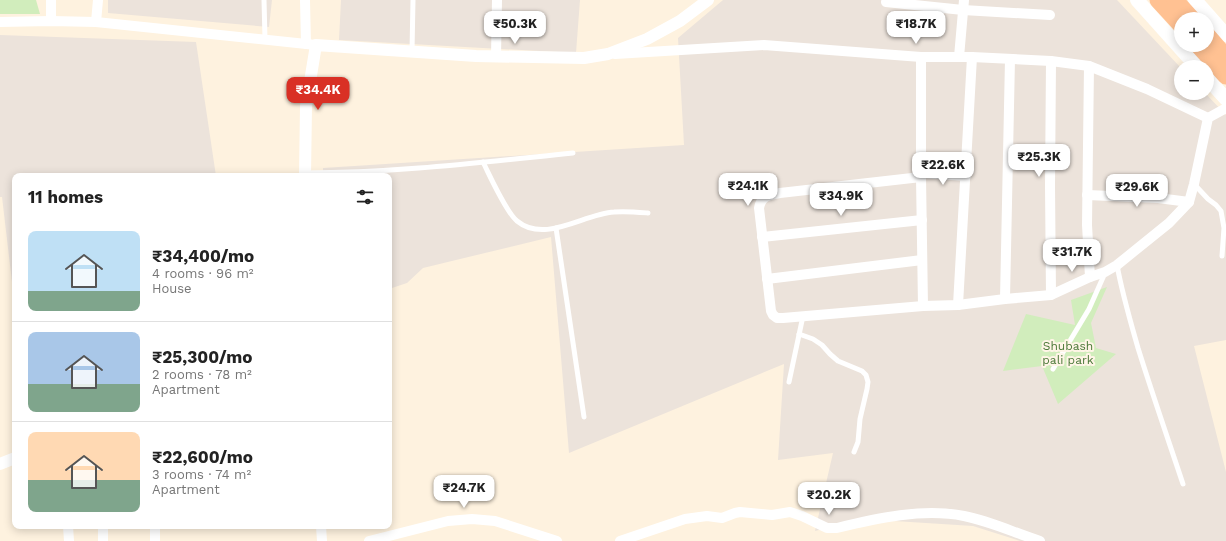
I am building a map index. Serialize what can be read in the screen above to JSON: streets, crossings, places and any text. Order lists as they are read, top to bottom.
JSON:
{
  "parks": ["Shubash pali park"],
  "page": {
    "price": [
      "₹50.3K",
      "₹18.7K",
      "₹34.4K",
      "₹25.3K",
      "₹22.6K",
      "₹24.1K",
      "₹29.6K",
      "₹34.9K",
      "₹31.7K",
      "₹24.7K",
      "₹20.2K"
    ],
    "map_buttons": ["+", "−"],
    "heading": "11 homes",
    "list": [
      {
        "name": "₹34,400/mo",
        "note": "4 rooms · 96 m² · House"
      },
      {
        "name": "₹25,300/mo",
        "note": "2 rooms · 78 m² · Apartment"
      },
      {
        "name": "₹22,600/mo",
        "note": "3 rooms · 74 m² · Apartment"
      }
    ]
  }
}
